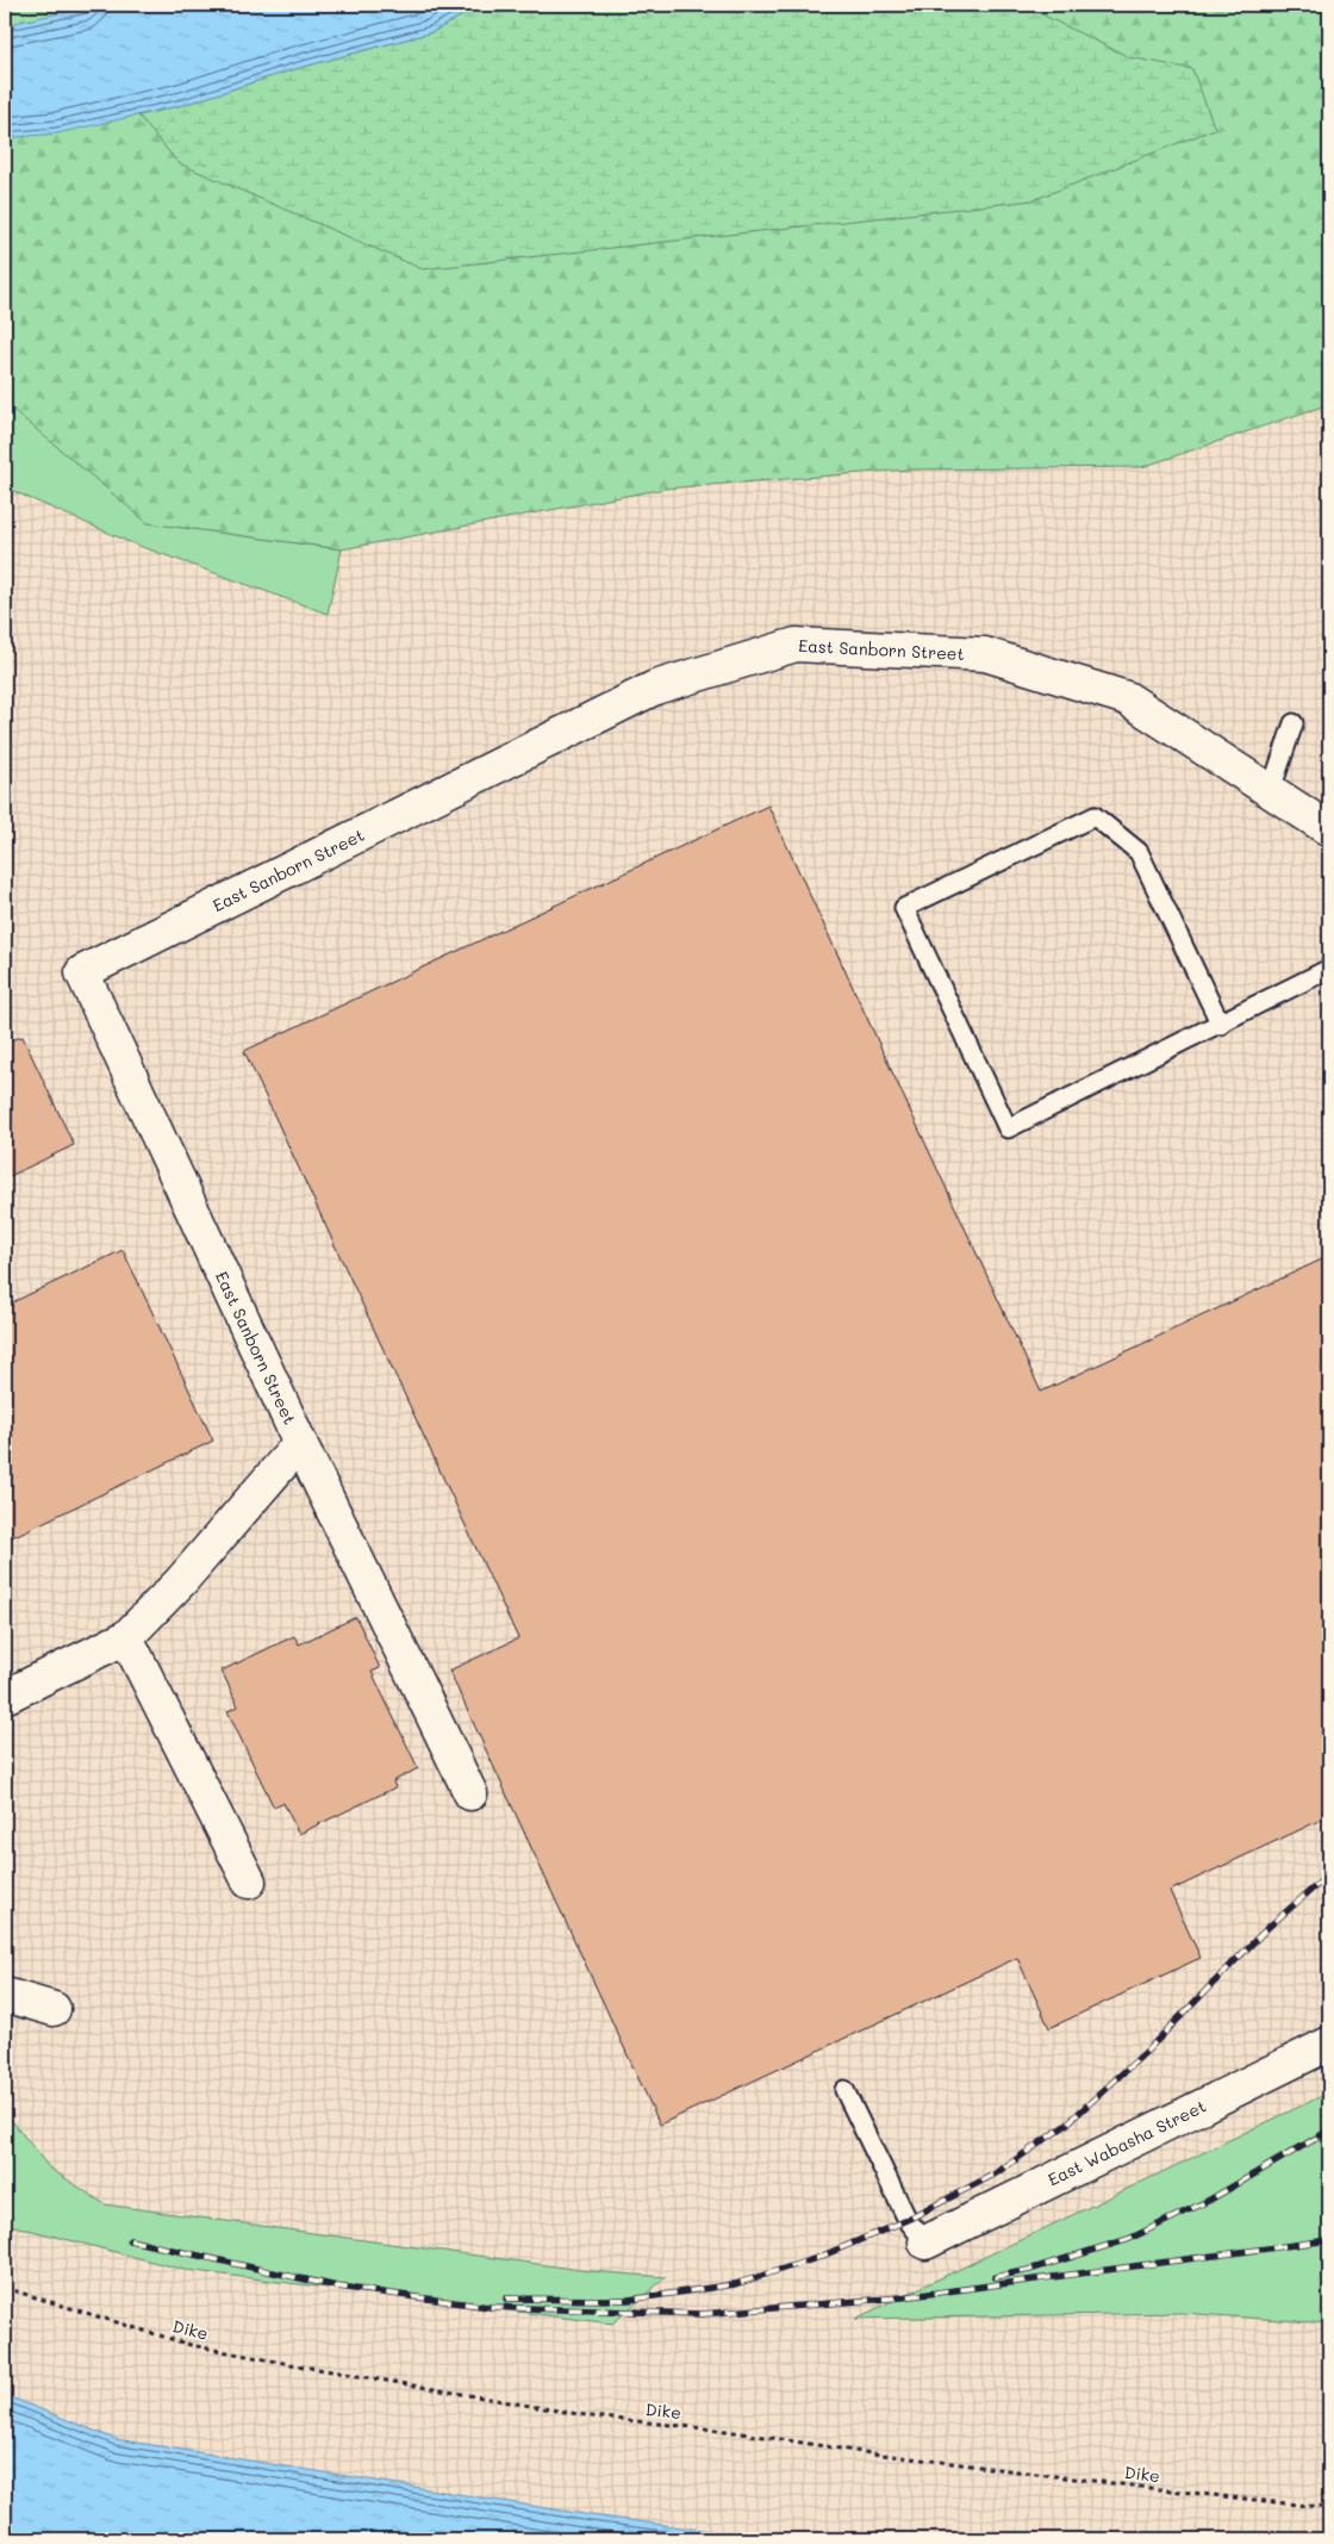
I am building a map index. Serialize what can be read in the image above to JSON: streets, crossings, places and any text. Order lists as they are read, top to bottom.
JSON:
{
  "streets": {
    "street": ["East Sanborn Street", "East Wabasha Street"],
    "path": ["Dike"]
  }
}
